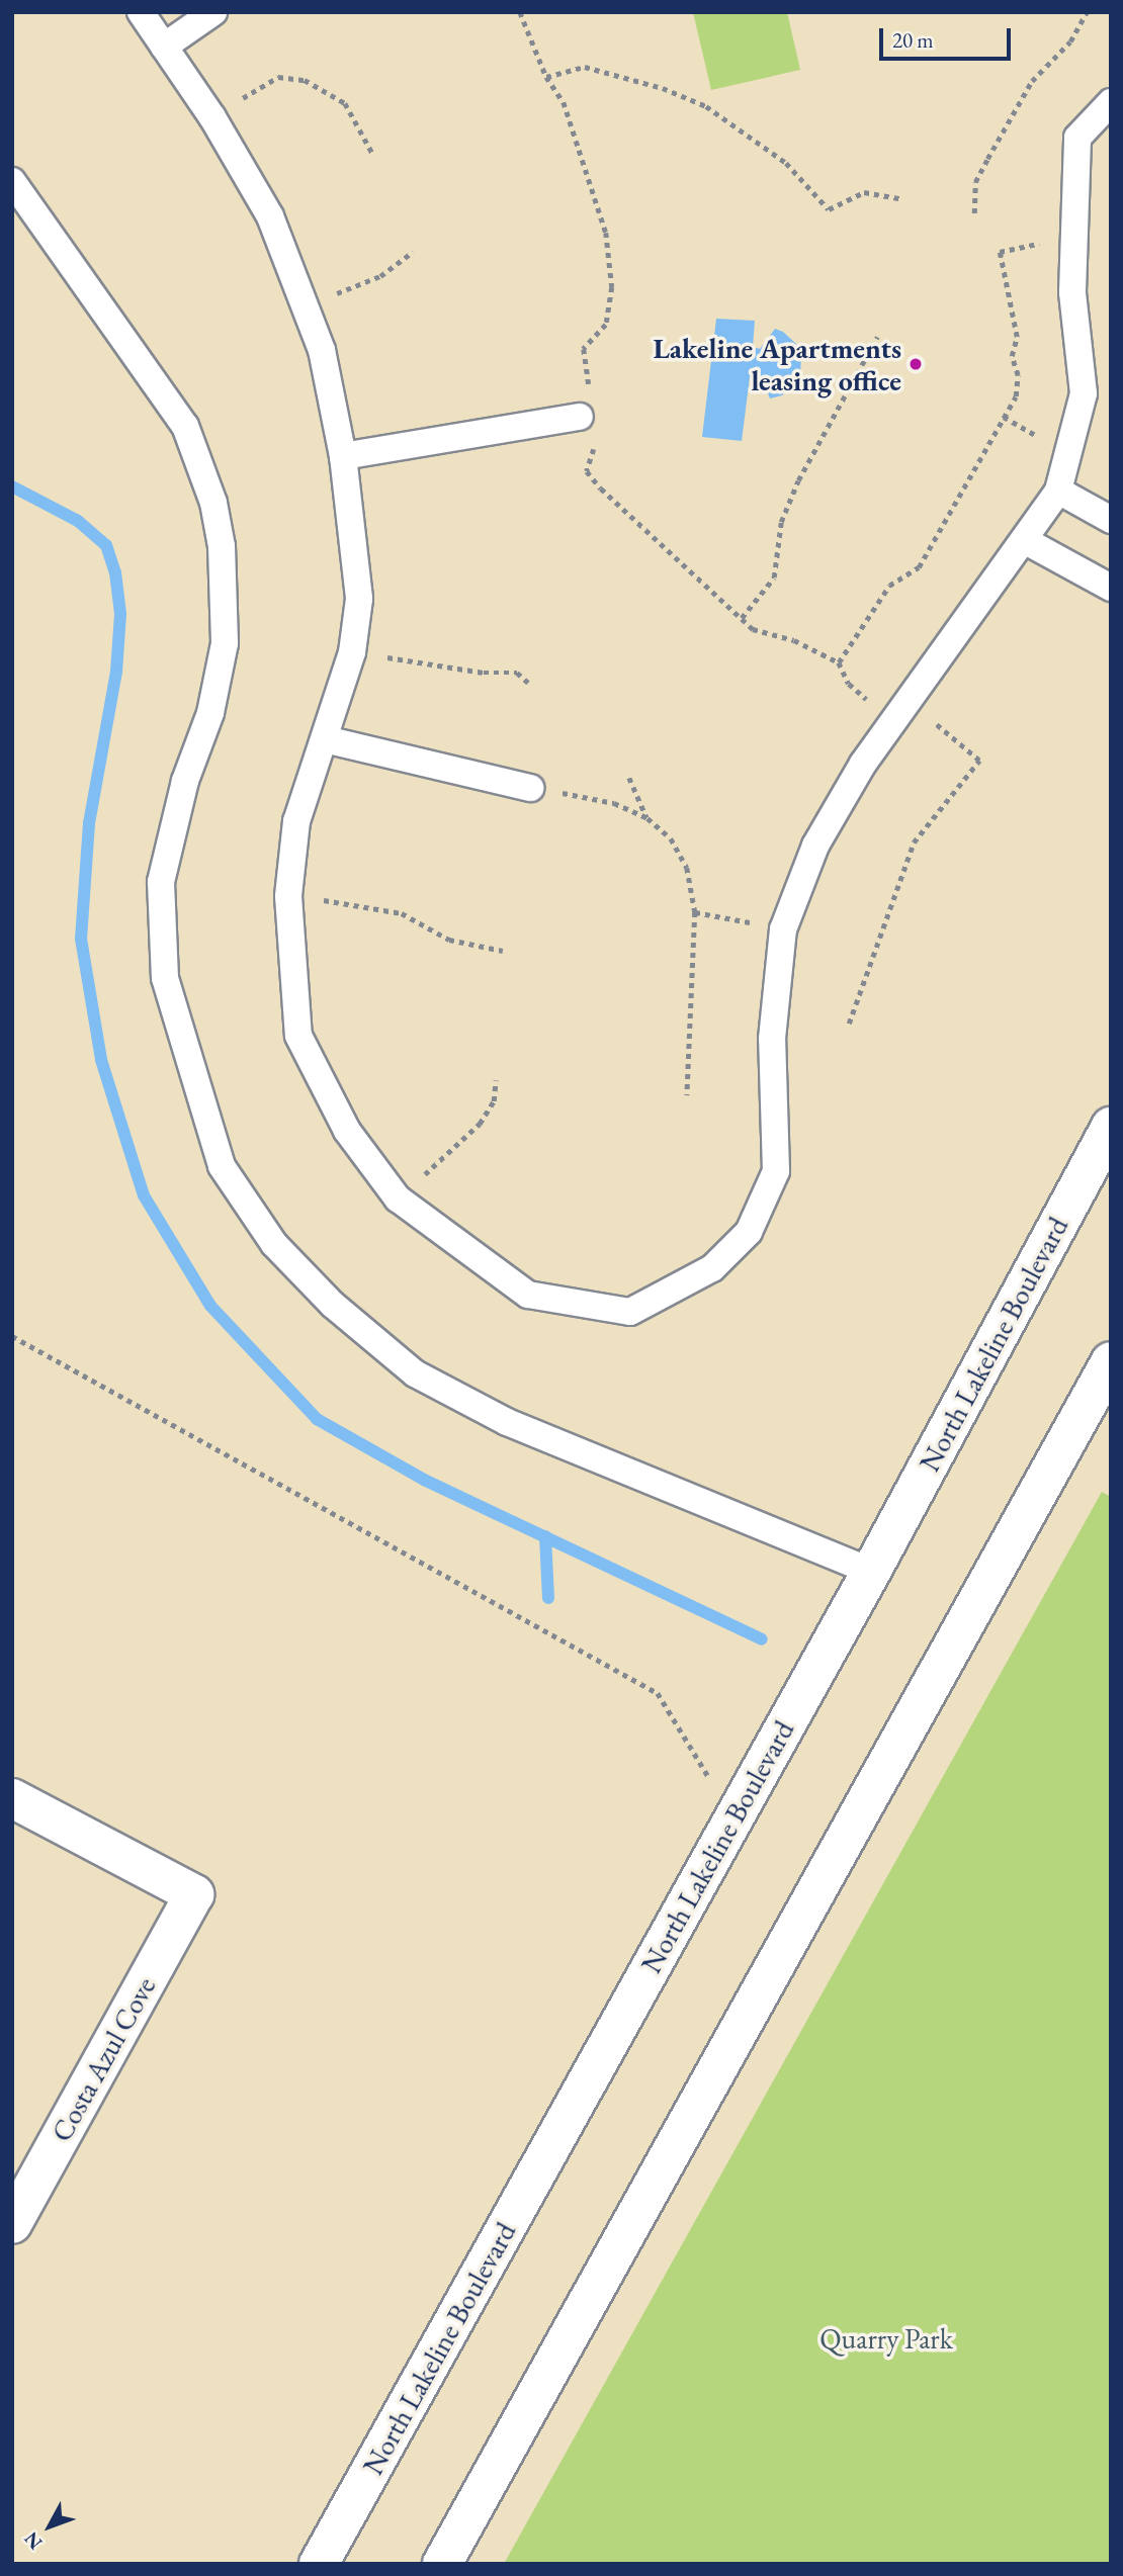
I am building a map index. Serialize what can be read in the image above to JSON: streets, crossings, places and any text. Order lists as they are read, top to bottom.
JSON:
{
  "streets": {
    "main road": ["North Lakeline Boulevard", "Costa Azul Cove"]
  },
  "parks": ["Quarry Park"],
  "places": ["Lakeline Apartments leasing office"],
  "scale_bar": "20 m",
  "north": "bottom left"
}
